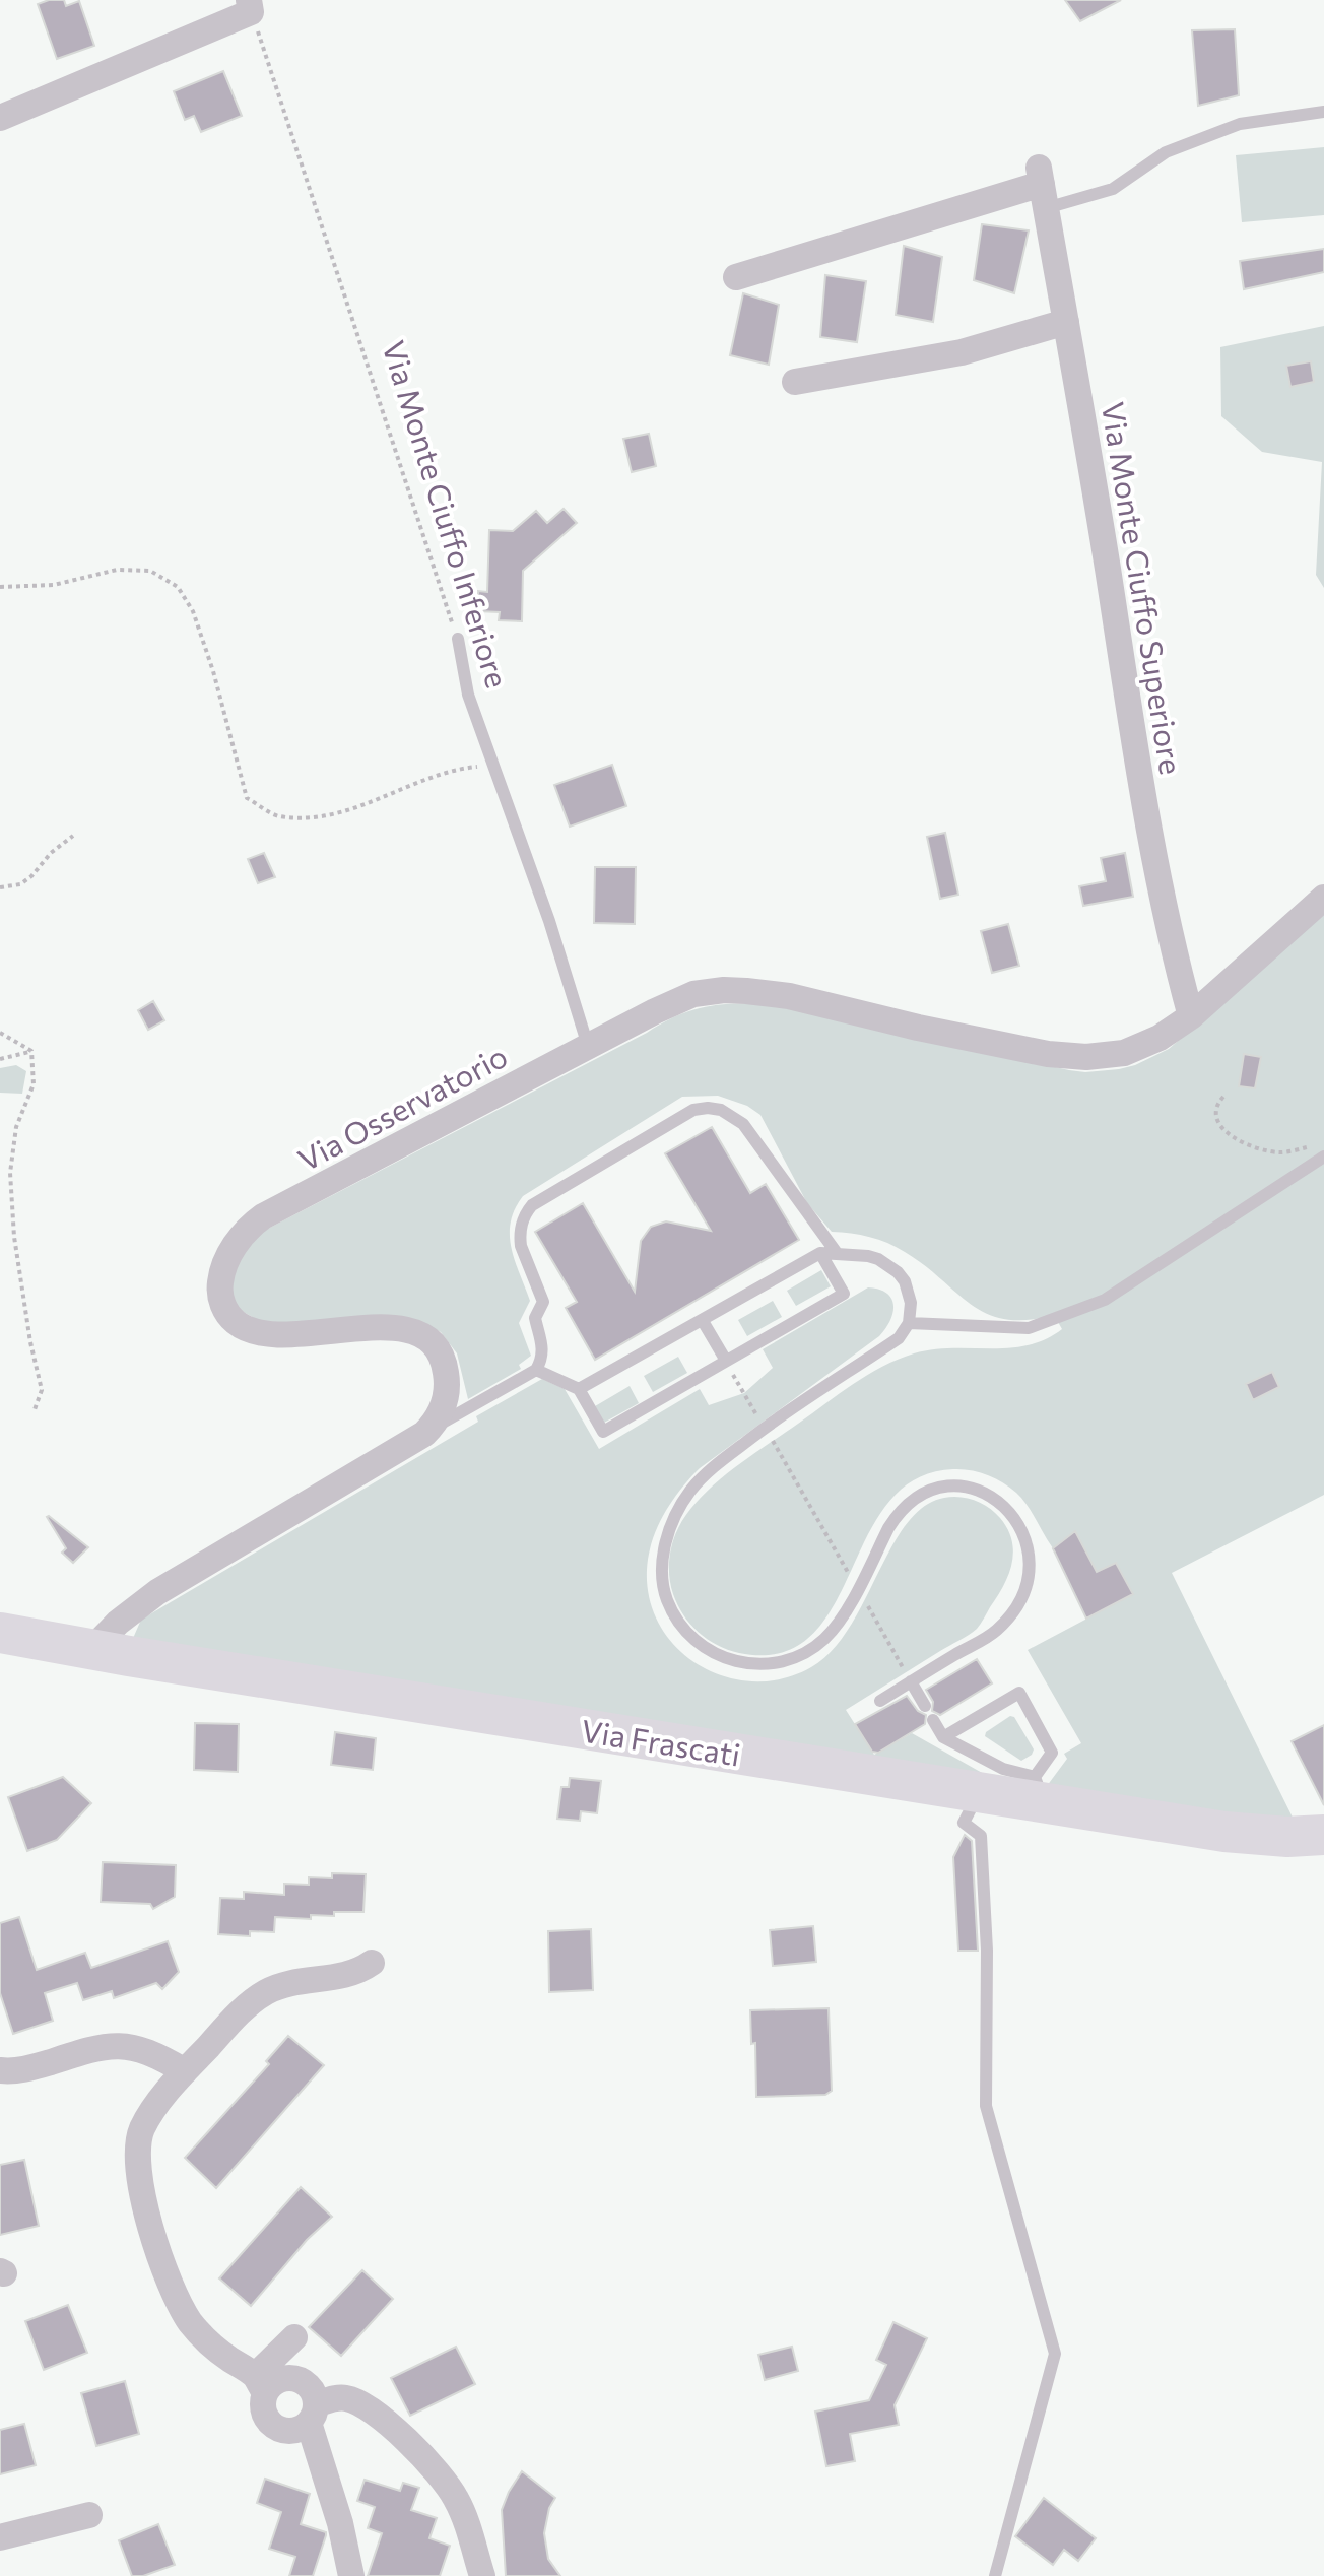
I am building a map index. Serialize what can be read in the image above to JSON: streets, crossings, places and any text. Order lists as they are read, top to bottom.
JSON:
{
  "streets": {
    "main road": ["Via Frascati"],
    "street": ["Via Monte Ciuffo Superiore", "Via Osservatorio"],
    "lane": ["Via Monte Ciuffo Inferiore"]
  },
  "crossings": [
    ["Via Monte Ciuffo Inferiore", "Via Osservatorio"],
    ["Via Monte Ciuffo Superiore", "Via Osservatorio"],
    ["Via Osservatorio", "Via Frascati"]
  ]
}
